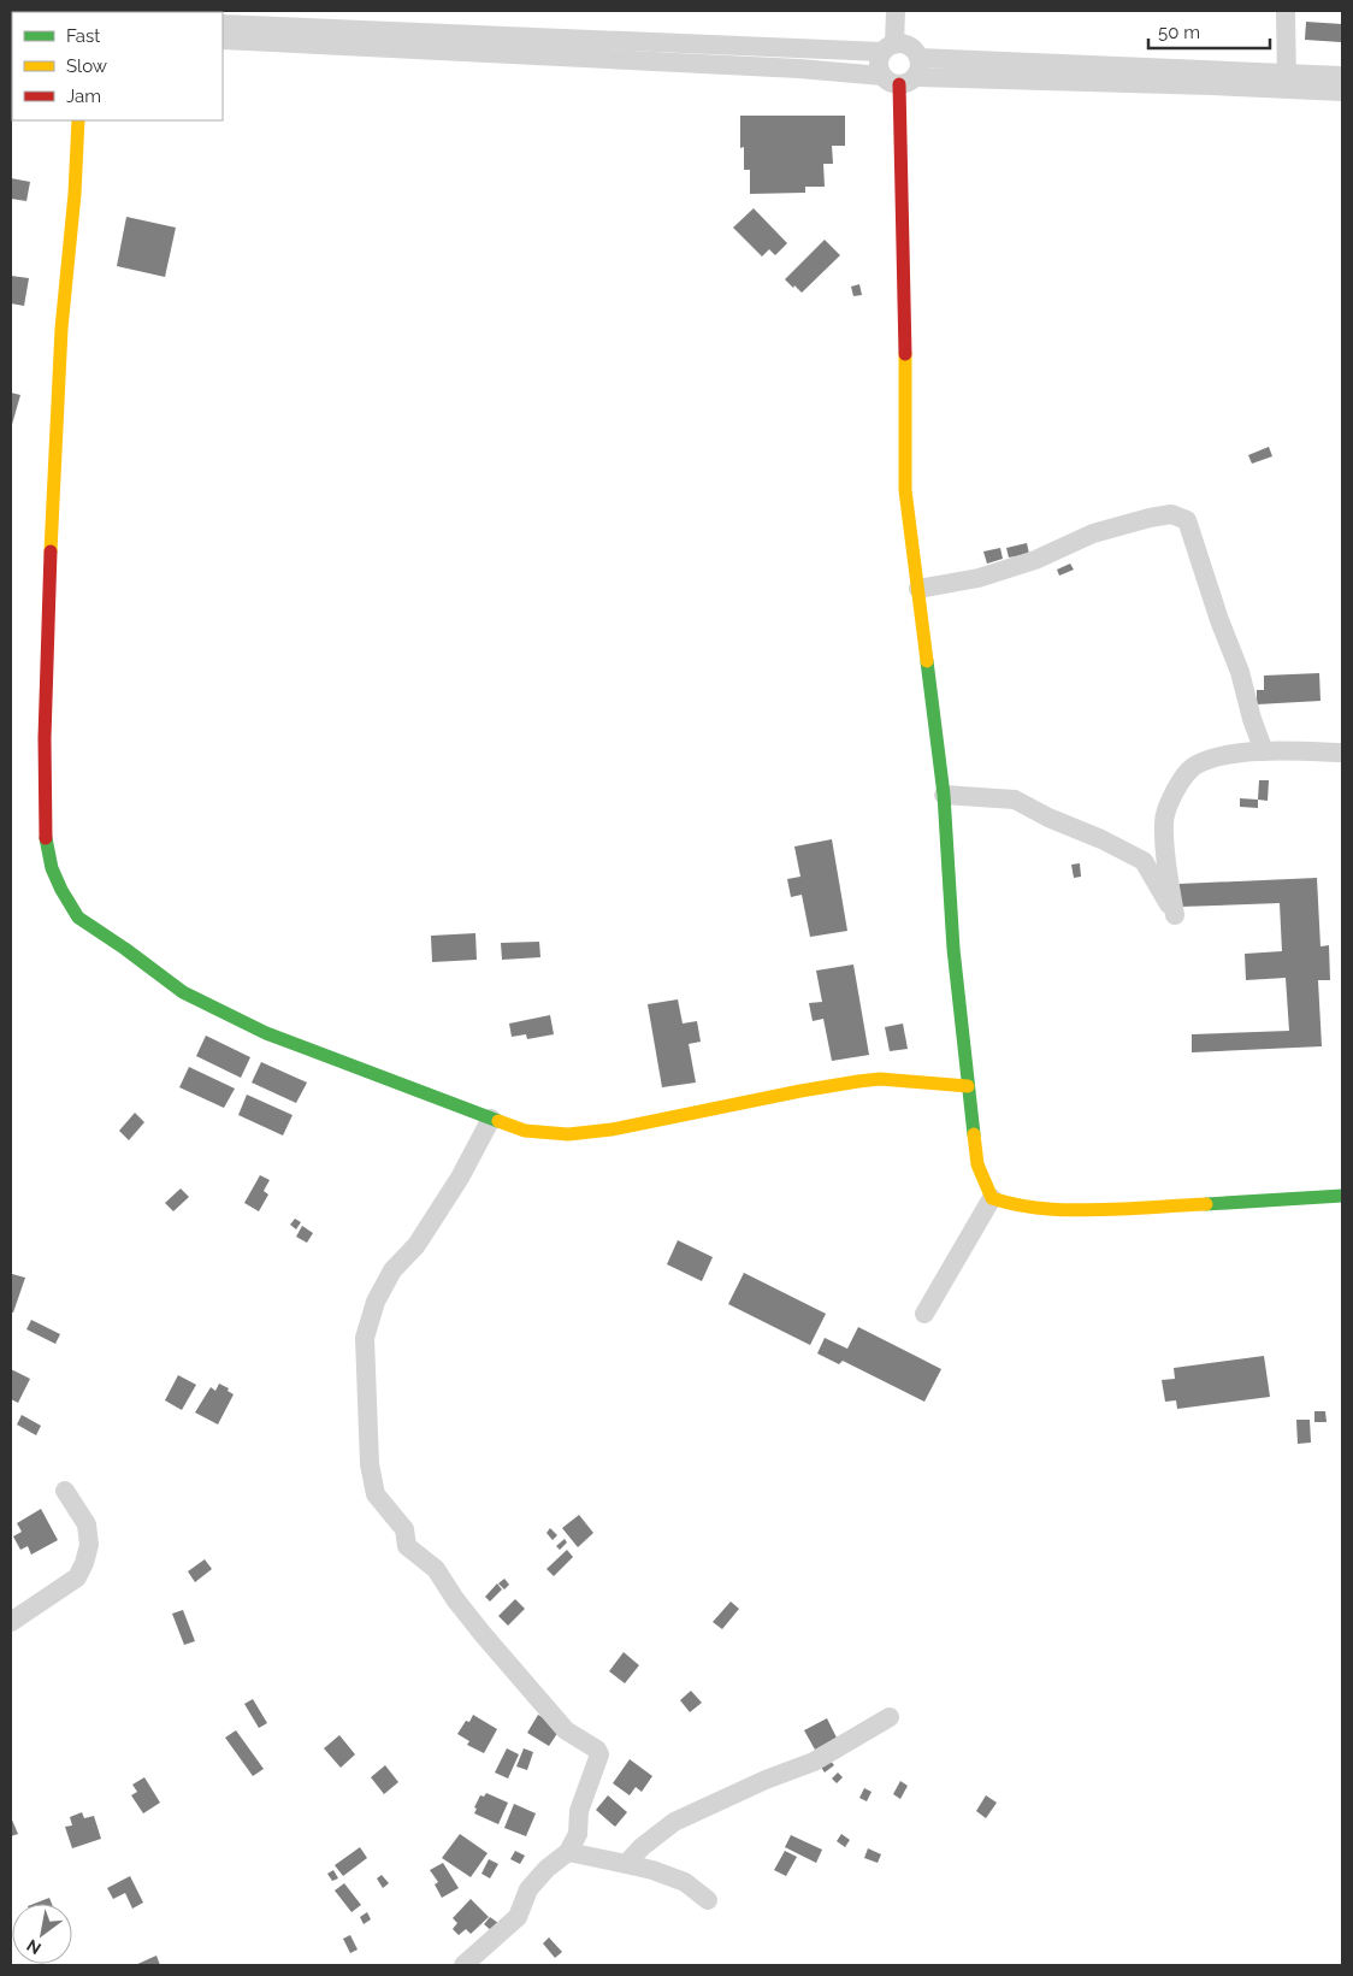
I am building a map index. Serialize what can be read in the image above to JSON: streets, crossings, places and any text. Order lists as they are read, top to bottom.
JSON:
{
  "legend": ["Fast", "Slow", "Jam"],
  "scale_bar": "50 m",
  "north": "bottom left"
}
